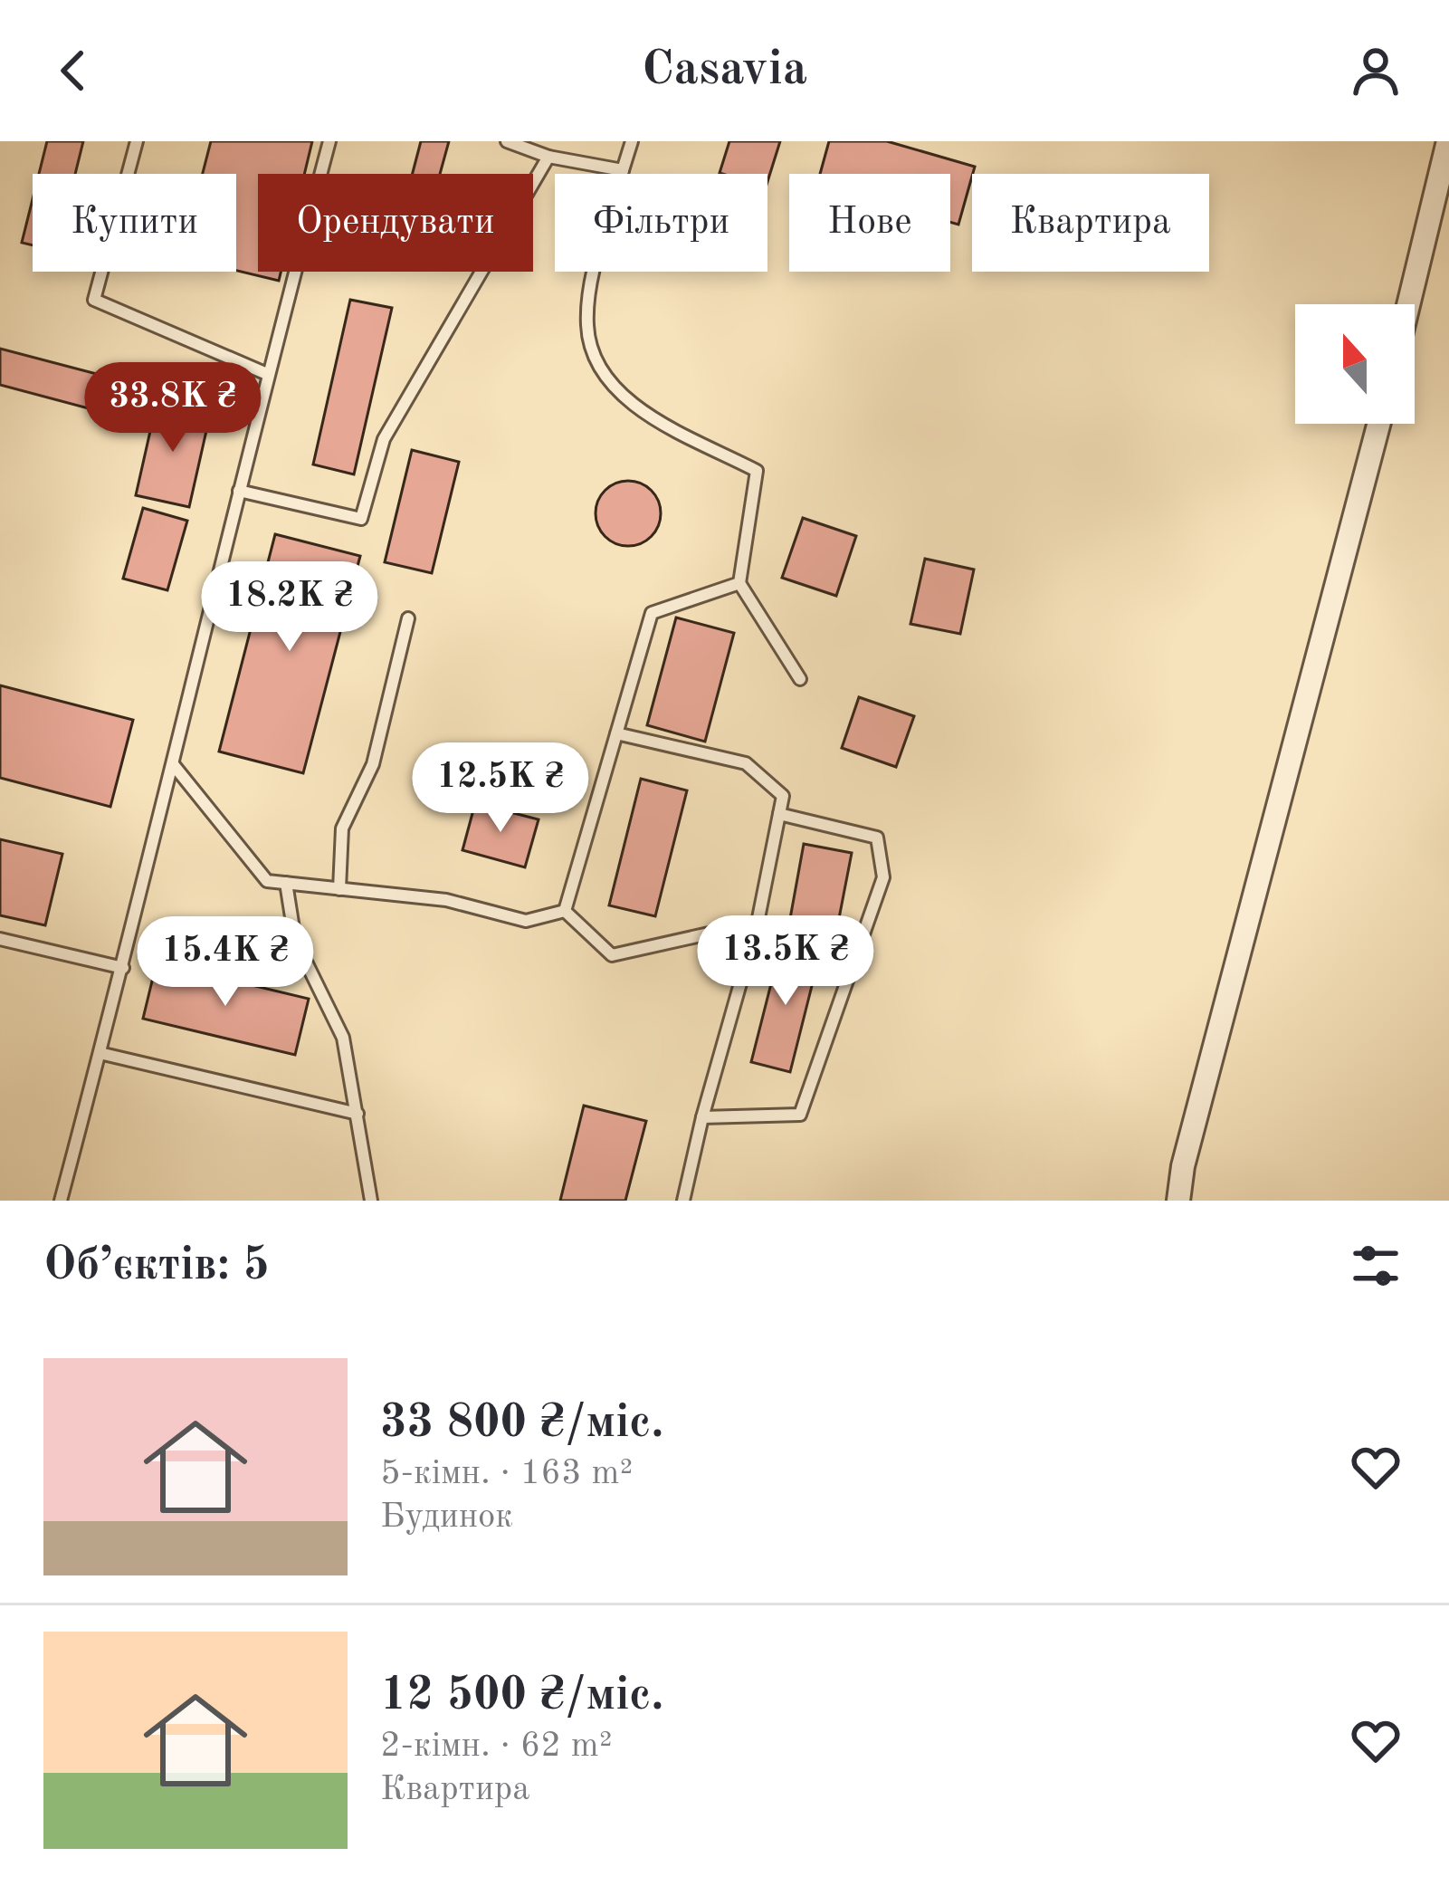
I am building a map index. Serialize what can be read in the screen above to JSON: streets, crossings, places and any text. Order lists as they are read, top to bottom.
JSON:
{
  "north": "top",
  "page": {
    "header": "Casavia",
    "chip": [
      "Купити",
      "Орендувати",
      "Фільтри",
      "Нове",
      "Квартира"
    ],
    "price": [
      "33.8K ₴",
      "18.2K ₴",
      "12.5K ₴",
      "13.5K ₴",
      "15.4K ₴"
    ],
    "heading": "Об’єктів: 5",
    "list": [
      {
        "name": "33 800 ₴/міс.",
        "note": "5-кімн. · 163 m² · Будинок"
      },
      {
        "name": "12 500 ₴/міс.",
        "note": "2-кімн. · 62 m² · Квартира"
      }
    ]
  }
}
